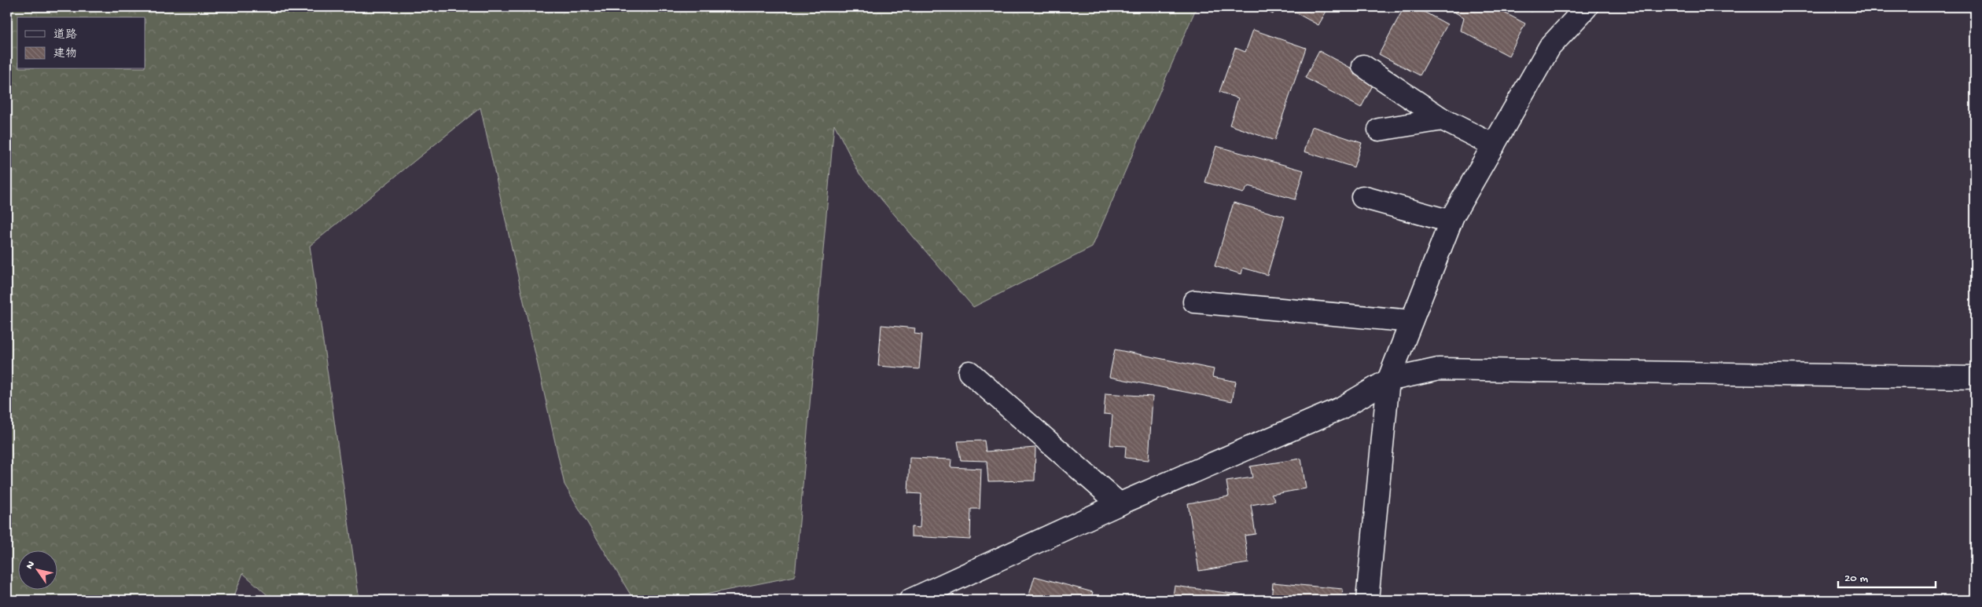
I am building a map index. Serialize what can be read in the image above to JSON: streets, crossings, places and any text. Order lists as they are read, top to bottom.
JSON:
{
  "legend": ["道路", "建物"],
  "scale_bar": "20 m",
  "north": "top left"
}
